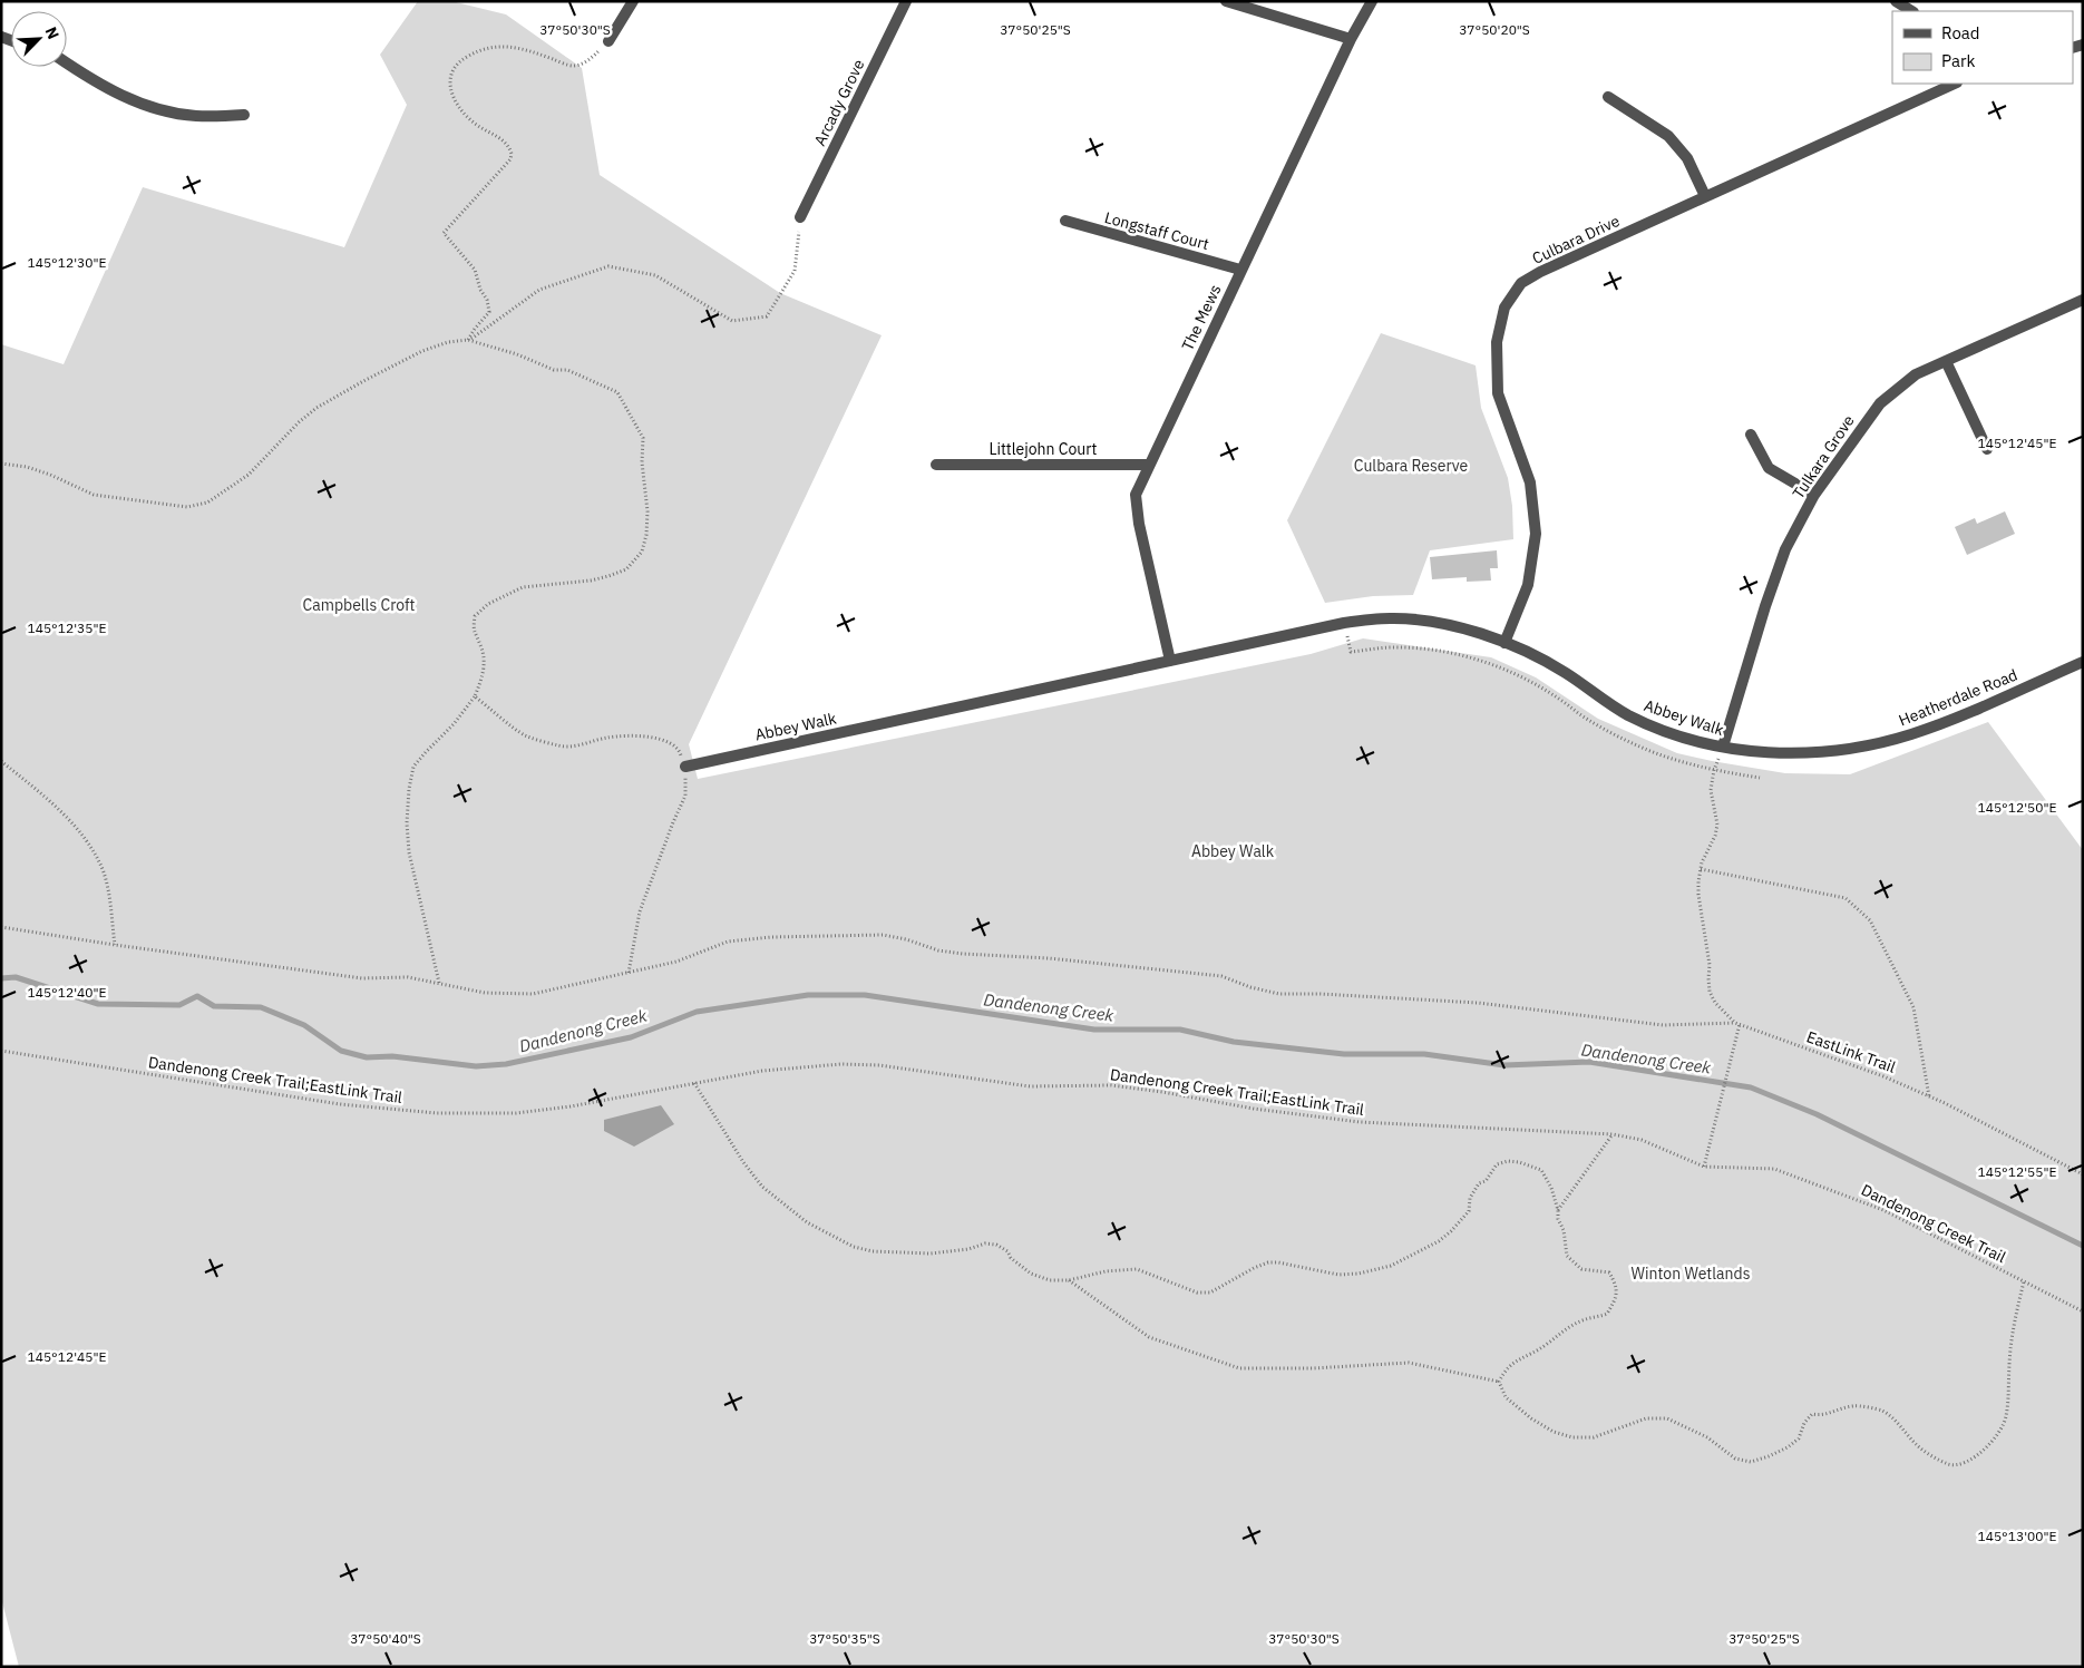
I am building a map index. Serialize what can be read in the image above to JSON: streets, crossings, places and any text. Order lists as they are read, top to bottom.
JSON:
{
  "streets": {
    "street": [
      "Arcady Grove",
      "Longstaff Court",
      "Culbara Drive",
      "The Mews",
      "Littlejohn Court",
      "Tulkara Grove",
      "Heatherdale Road",
      "Abbey Walk"
    ],
    "path": ["EastLink Trail", "Dandenong Creek Trail;EastLink Trail", "Dandenong Creek Trail"]
  },
  "crossings": [
    ["Longstaff Court", "The Mews"],
    ["Culbara Drive", "Abbey Walk"],
    ["The Mews", "Littlejohn Court"],
    ["The Mews", "Abbey Walk"],
    ["Tulkara Grove", "Abbey Walk"],
    ["Heatherdale Road", "Abbey Walk"],
    ["Dandenong Creek Trail;EastLink Trail", "Dandenong Creek Trail"]
  ],
  "water": ["Dandenong Creek"],
  "parks": [
    "Culbara Reserve",
    "Campbells Croft",
    "Abbey Walk",
    "Winton Wetlands"
  ],
  "legend": ["Road", "Park"],
  "north": "top right",
  "coordinates": [
    "37°50'30\"S",
    "37°50'25\"S",
    "37°50'20\"S",
    "145°12'30\"E",
    "145°12'45\"E",
    "145°12'35\"E",
    "145°12'50\"E",
    "145°12'40\"E",
    "145°12'55\"E",
    "145°13'00\"E",
    "37°50'40\"S",
    "37°50'35\"S"
  ]
}
